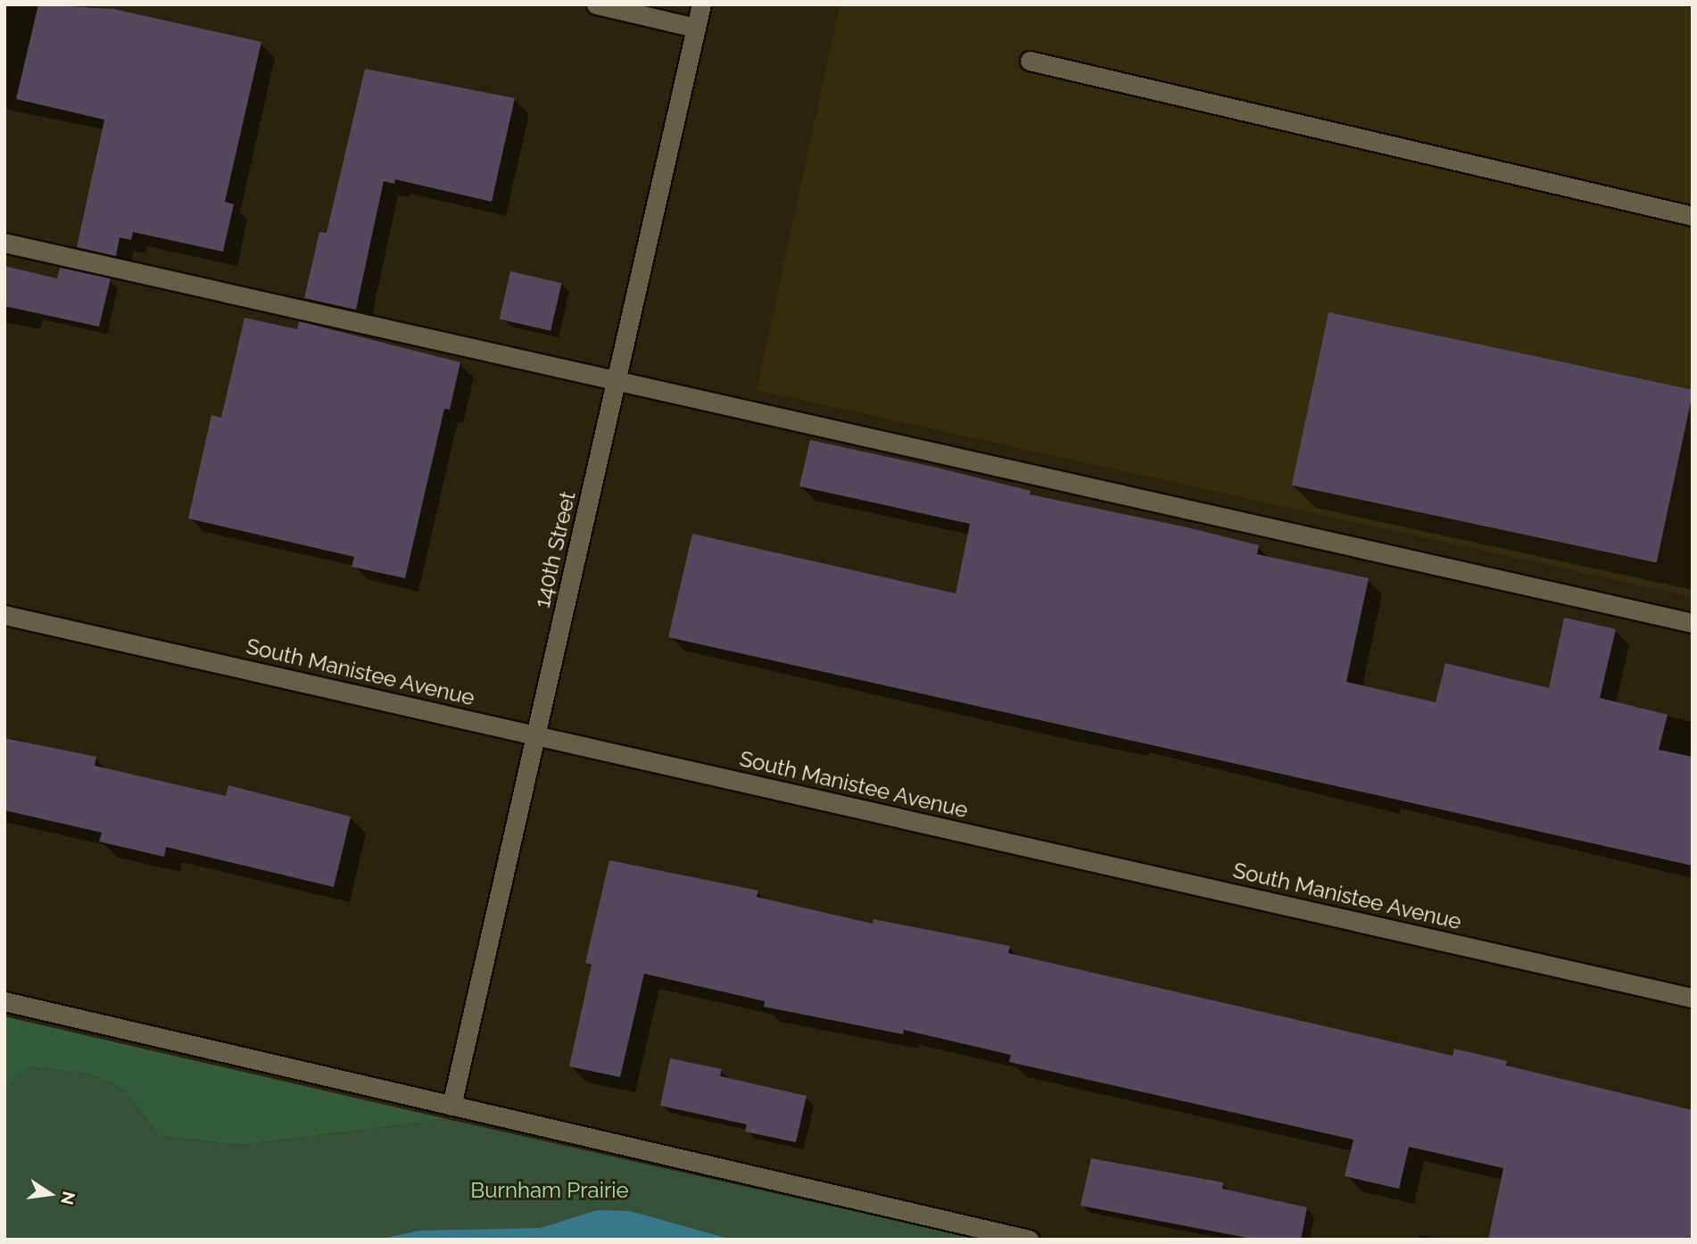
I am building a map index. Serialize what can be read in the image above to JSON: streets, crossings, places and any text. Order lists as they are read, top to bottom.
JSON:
{
  "streets": {
    "street": ["140th Street", "South Manistee Avenue"]
  },
  "crossings": [
    ["140th Street", "South Manistee Avenue"]
  ],
  "parks": ["Burnham Prairie"],
  "north": "right"
}
